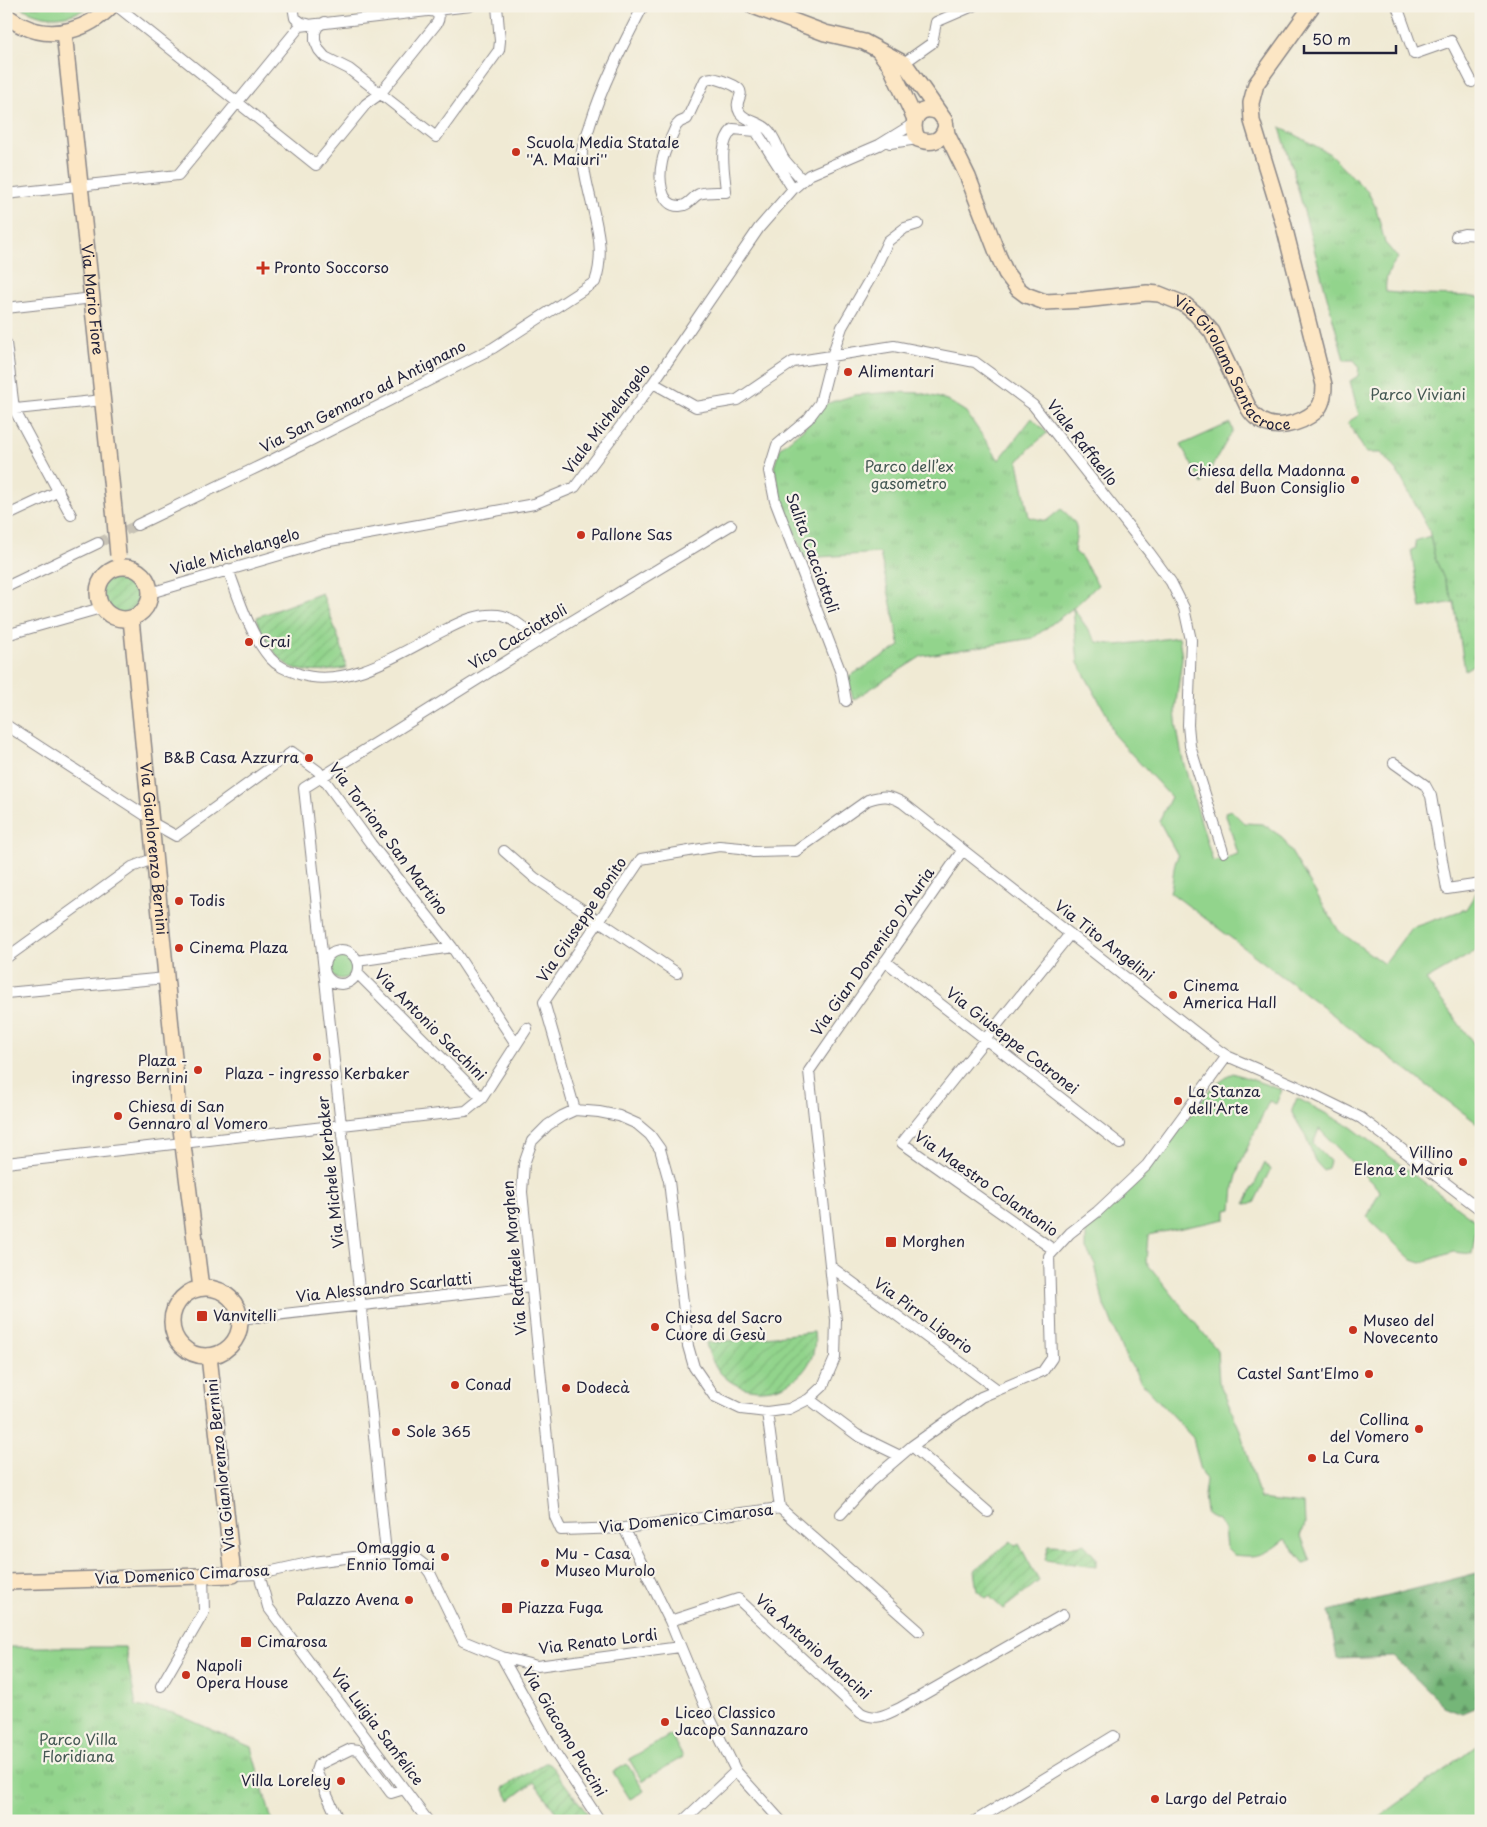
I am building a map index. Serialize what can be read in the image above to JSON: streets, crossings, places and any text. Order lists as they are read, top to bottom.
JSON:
{
  "streets": {
    "street": [
      "Via Mario Fiore",
      "Via Girolamo Santacroce",
      "Via San Gennaro ad Antignano",
      "Viale Michelangelo",
      "Viale Raffaello",
      "Salita Cacciottoli",
      "Vico Cacciottoli",
      "Via Torrione San Martino",
      "Via Gianlorenzo Bernini",
      "Via Giuseppe Bonito",
      "Via Tito Angelini",
      "Via Gian Domenico D'Auria",
      "Via Antonio Sacchini",
      "Via Giuseppe Cotronei",
      "Via Michele Kerbaker",
      "Via Maestro Colantonio",
      "Via Raffaele Morghen",
      "Via Alessandro Scarlatti",
      "Via Pirro Ligorio",
      "Via Domenico Cimarosa",
      "Via Renato Lordi",
      "Via Antonio Mancini",
      "Via Luigia Sanfelice",
      "Via Giacomo Puccini"
    ]
  },
  "crossings": [
    ["Via Mario Fiore", "Viale Michelangelo"],
    ["Via Mario Fiore", "Via Gianlorenzo Bernini"],
    ["Viale Michelangelo", "Viale Raffaello"],
    ["Viale Michelangelo", "Via Gianlorenzo Bernini"],
    ["Viale Raffaello", "Salita Cacciottoli"],
    ["Vico Cacciottoli", "Via Torrione San Martino"],
    ["Vico Cacciottoli", "Via Michele Kerbaker"],
    ["Via Torrione San Martino", "Via Gianlorenzo Bernini"],
    ["Via Gianlorenzo Bernini", "Via Alessandro Scarlatti"],
    ["Via Gianlorenzo Bernini", "Via Domenico Cimarosa"],
    ["Via Giuseppe Bonito", "Via Tito Angelini"],
    ["Via Giuseppe Bonito", "Via Gian Domenico D'Auria"],
    ["Via Giuseppe Bonito", "Via Raffaele Morghen"],
    ["Via Tito Angelini", "Via Gian Domenico D'Auria"],
    ["Via Gian Domenico D'Auria", "Via Giuseppe Cotronei"],
    ["Via Gian Domenico D'Auria", "Via Pirro Ligorio"],
    ["Via Giuseppe Cotronei", "Via Maestro Colantonio"],
    ["Via Michele Kerbaker", "Via Alessandro Scarlatti"],
    ["Via Michele Kerbaker", "Via Domenico Cimarosa"],
    ["Via Raffaele Morghen", "Via Alessandro Scarlatti"],
    ["Via Raffaele Morghen", "Via Domenico Cimarosa"],
    ["Via Domenico Cimarosa", "Via Renato Lordi"],
    ["Via Domenico Cimarosa", "Via Luigia Sanfelice"],
    ["Via Renato Lordi", "Via Giacomo Puccini"]
  ],
  "parks": ["Parco Viviani", "Parco dell’ex gasometro", "Parco Villa Floridiana"],
  "places": {
    "other": [
      "Scuola Media Statale ''A. Maiuri''",
      "Alimentari",
      "Chiesa della Madonna del Buon Consiglio",
      "Pallone Sas",
      "Crai",
      "B&B Casa Azzurra",
      "Todis",
      "Cinema Plaza",
      "Cinema America Hall",
      "Plaza - ingresso Kerbaker",
      "Plaza - ingresso Bernini",
      "La Stanza dell'Arte",
      "Chiesa di San Gennaro al Vomero",
      "Villino Elena e Maria",
      "Chiesa del Sacro Cuore di Gesù",
      "Museo del Novecento",
      "Castel Sant'Elmo",
      "Conad",
      "Dodecà",
      "Collina del Vomero",
      "Sole 365",
      "La Cura",
      "Omaggio a Ennio Tomai",
      "Mu - Casa Museo Murolo",
      "Palazzo Avena",
      "Napoli Opera House",
      "Liceo Classico Jacopo Sannazaro",
      "Villa Loreley",
      "Largo del Petraio"
    ],
    "health": ["Pronto Soccorso"],
    "transit": [
      "Morghen",
      "Vanvitelli",
      "Piazza Fuga",
      "Cimarosa"
    ]
  },
  "scale_bar": "50 m"
}
